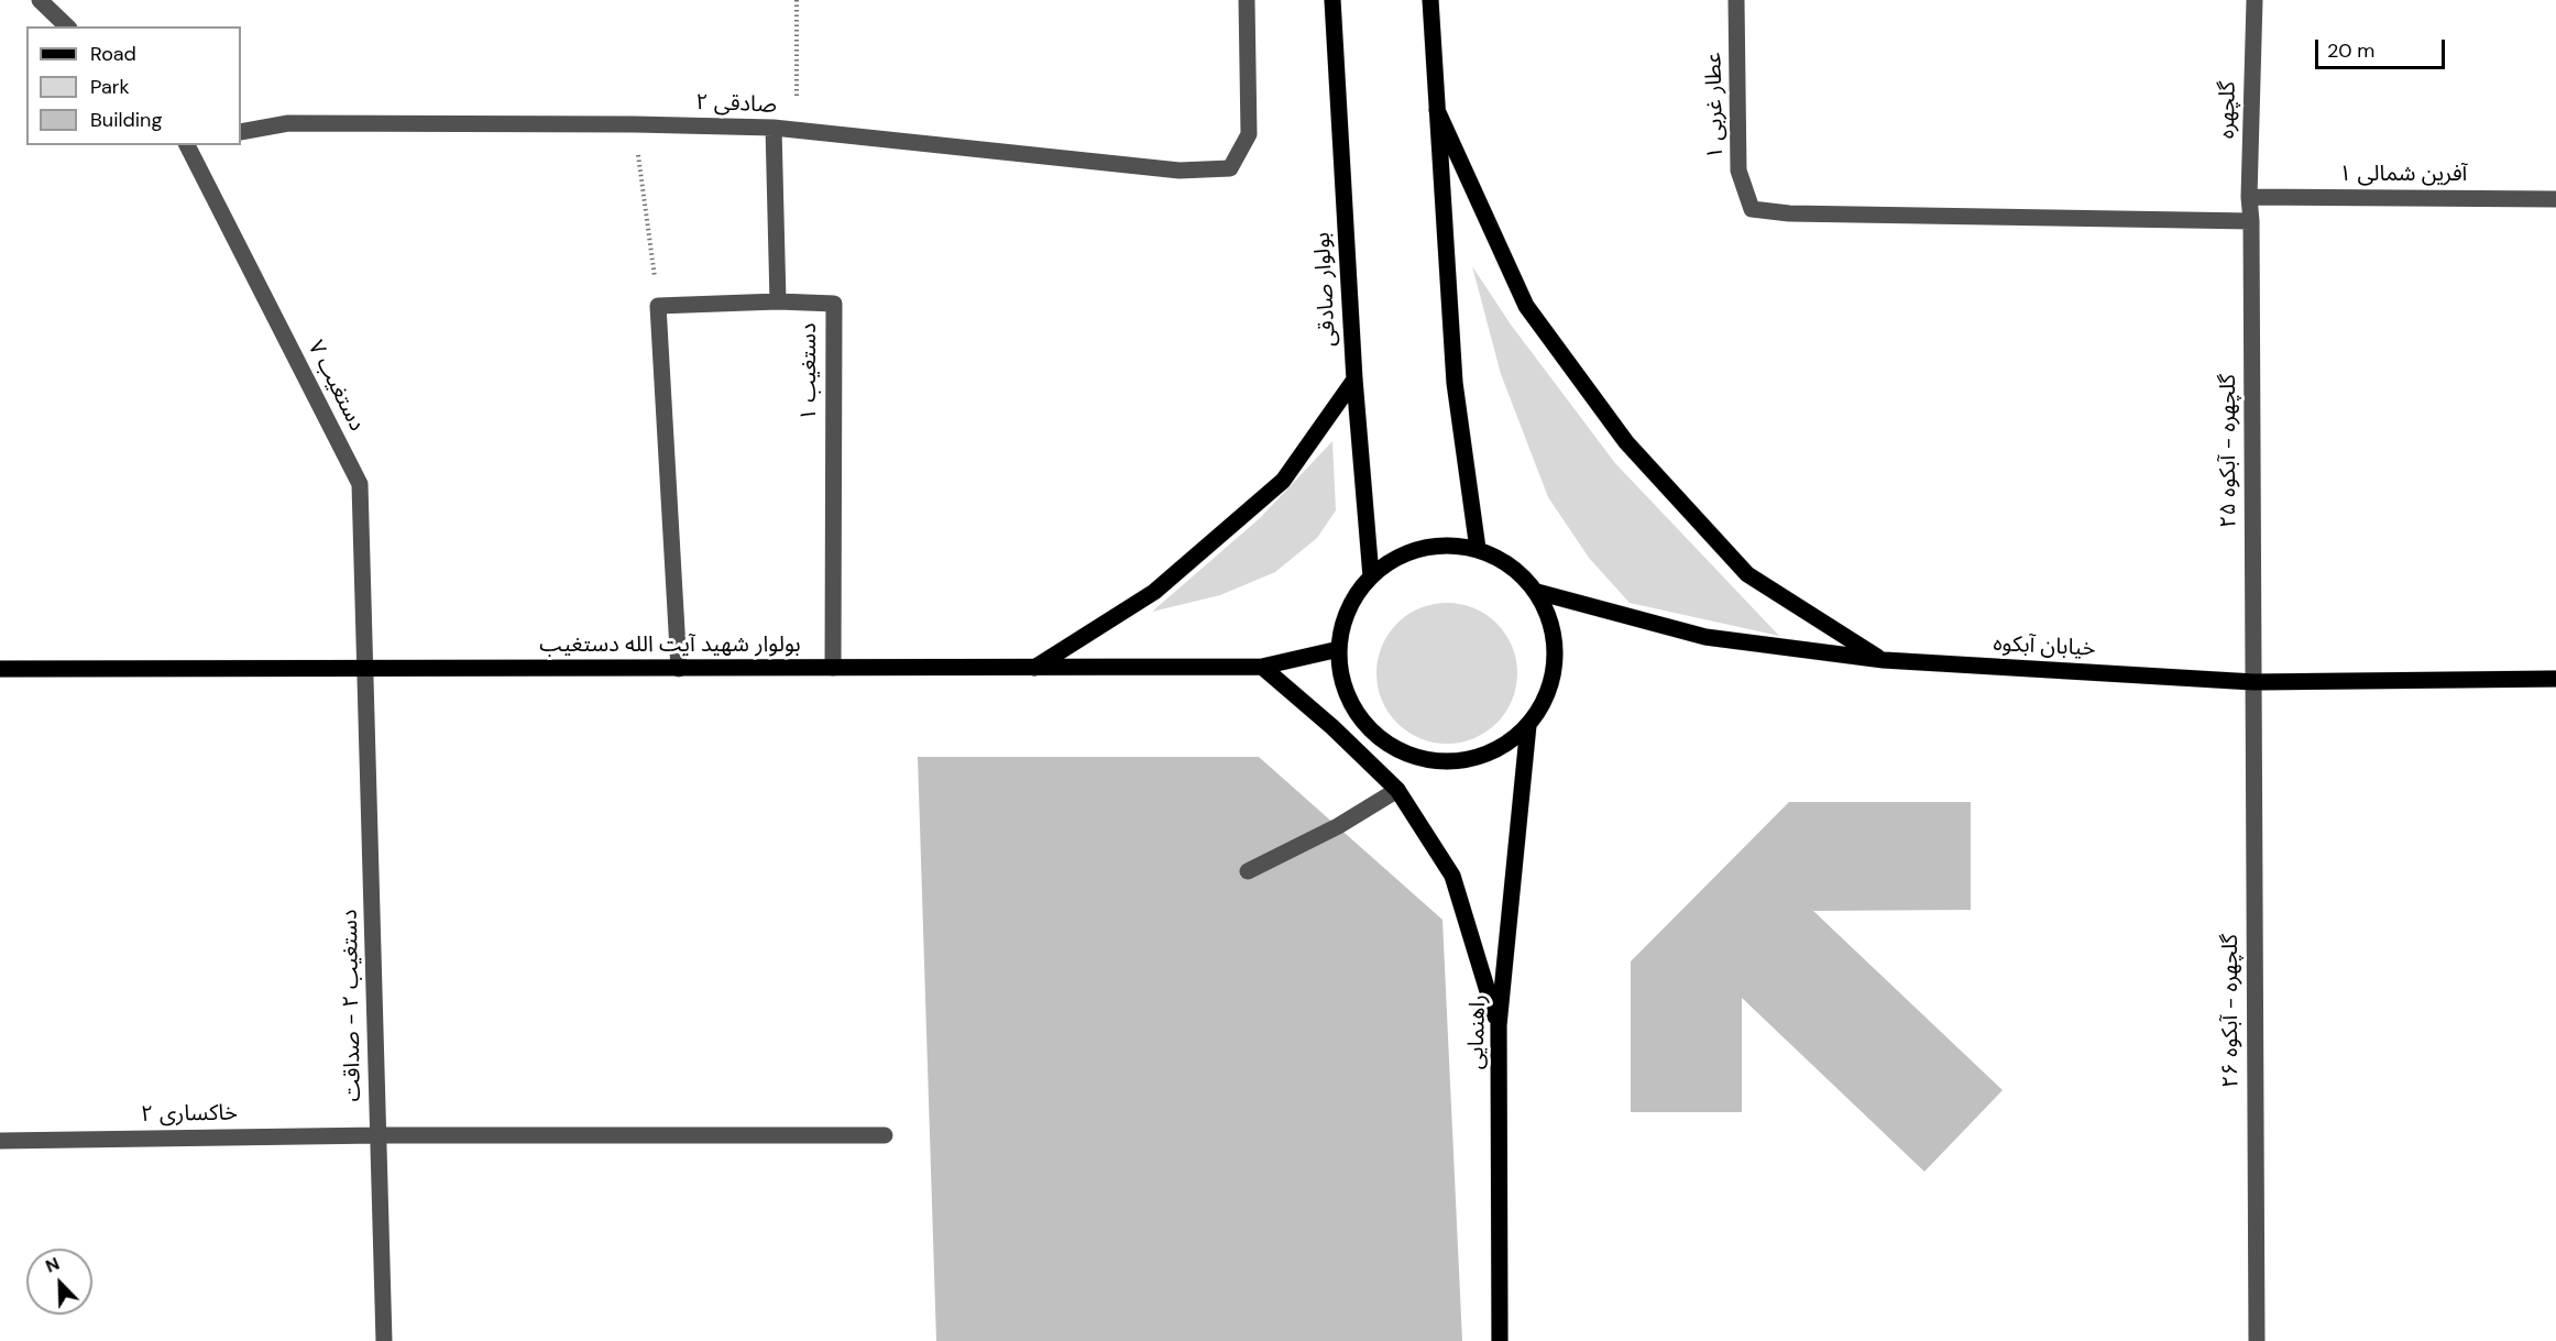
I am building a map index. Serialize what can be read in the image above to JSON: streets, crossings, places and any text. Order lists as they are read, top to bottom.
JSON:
{
  "streets": {
    "main road": [
      "بولوار صادقی",
      "بولوار شهید آیت الله دستغیب",
      "خیابان آبکوه",
      "راهنمایی"
    ],
    "street": [
      "صادقی ۲",
      "عطار غربی ۱",
      "گلچهره",
      "آفرين شمالى ١",
      "دستغیب ۱",
      "دستغیب ۷",
      "گلچهره - آبکوه ۲۵",
      "دستغیب ۲ - صداقت",
      "گلچهره - آبکوه ۲۶",
      "خاکساری ۲"
    ]
  },
  "crossings": [
    ["صادقی ۲", "دستغیب ۱"],
    ["عطار غربی ۱", "گلچهره"],
    ["عطار غربی ۱", "گلچهره - آبکوه ۲۵"],
    ["گلچهره", "آفرين شمالى ١"],
    ["گلچهره", "گلچهره - آبکوه ۲۵"],
    ["بولوار صادقی", "بولوار شهید آیت الله دستغیب"],
    ["بولوار صادقی", "خیابان آبکوه"],
    ["بولوار صادقی", "راهنمایی"],
    ["دستغیب ۱", "بولوار شهید آیت الله دستغیب"],
    ["دستغیب ۷", "بولوار شهید آیت الله دستغیب"],
    ["دستغیب ۷", "دستغیب ۲ - صداقت"],
    ["گلچهره - آبکوه ۲۵", "خیابان آبکوه"],
    ["گلچهره - آبکوه ۲۵", "گلچهره - آبکوه ۲۶"],
    ["بولوار شهید آیت الله دستغیب", "خیابان آبکوه"],
    ["بولوار شهید آیت الله دستغیب", "دستغیب ۲ - صداقت"],
    ["بولوار شهید آیت الله دستغیب", "راهنمایی"],
    ["خیابان آبکوه", "گلچهره - آبکوه ۲۶"],
    ["خیابان آبکوه", "راهنمایی"],
    ["دستغیب ۲ - صداقت", "خاکساری ۲"]
  ],
  "legend": ["Road", "Park", "Building"],
  "scale_bar": "20 m",
  "north": "top left"
}
